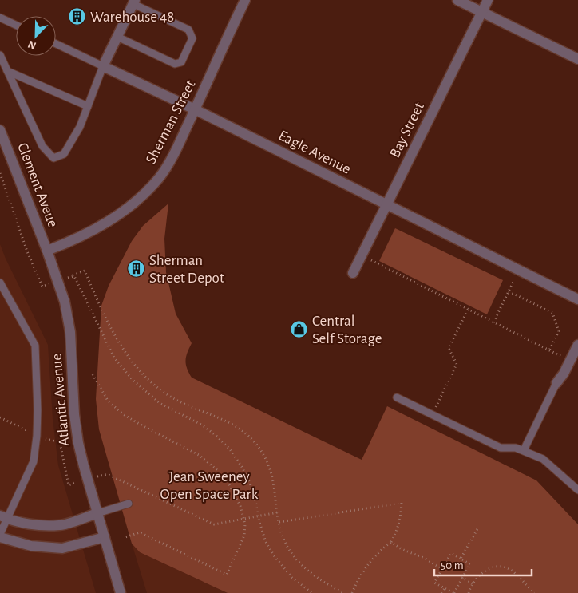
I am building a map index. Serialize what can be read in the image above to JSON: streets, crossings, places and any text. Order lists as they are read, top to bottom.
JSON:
{
  "streets": {
    "street": [
      "Sherman Street",
      "Bay Street",
      "Eagle Avenue",
      "Clement Aveue",
      "Atlantic Avenue"
    ]
  },
  "crossings": [
    ["Sherman Street", "Eagle Avenue"],
    ["Sherman Street", "Clement Aveue"],
    ["Sherman Street", "Atlantic Avenue"],
    ["Bay Street", "Eagle Avenue"],
    ["Clement Aveue", "Atlantic Avenue"]
  ],
  "parks": ["Jean Sweeney Open Space Park"],
  "places": {
    "building": ["Warehouse 48", "Sherman Street Depot"],
    "shop": ["Central Self Storage"]
  },
  "scale_bar": "50 m",
  "north": "bottom left"
}
